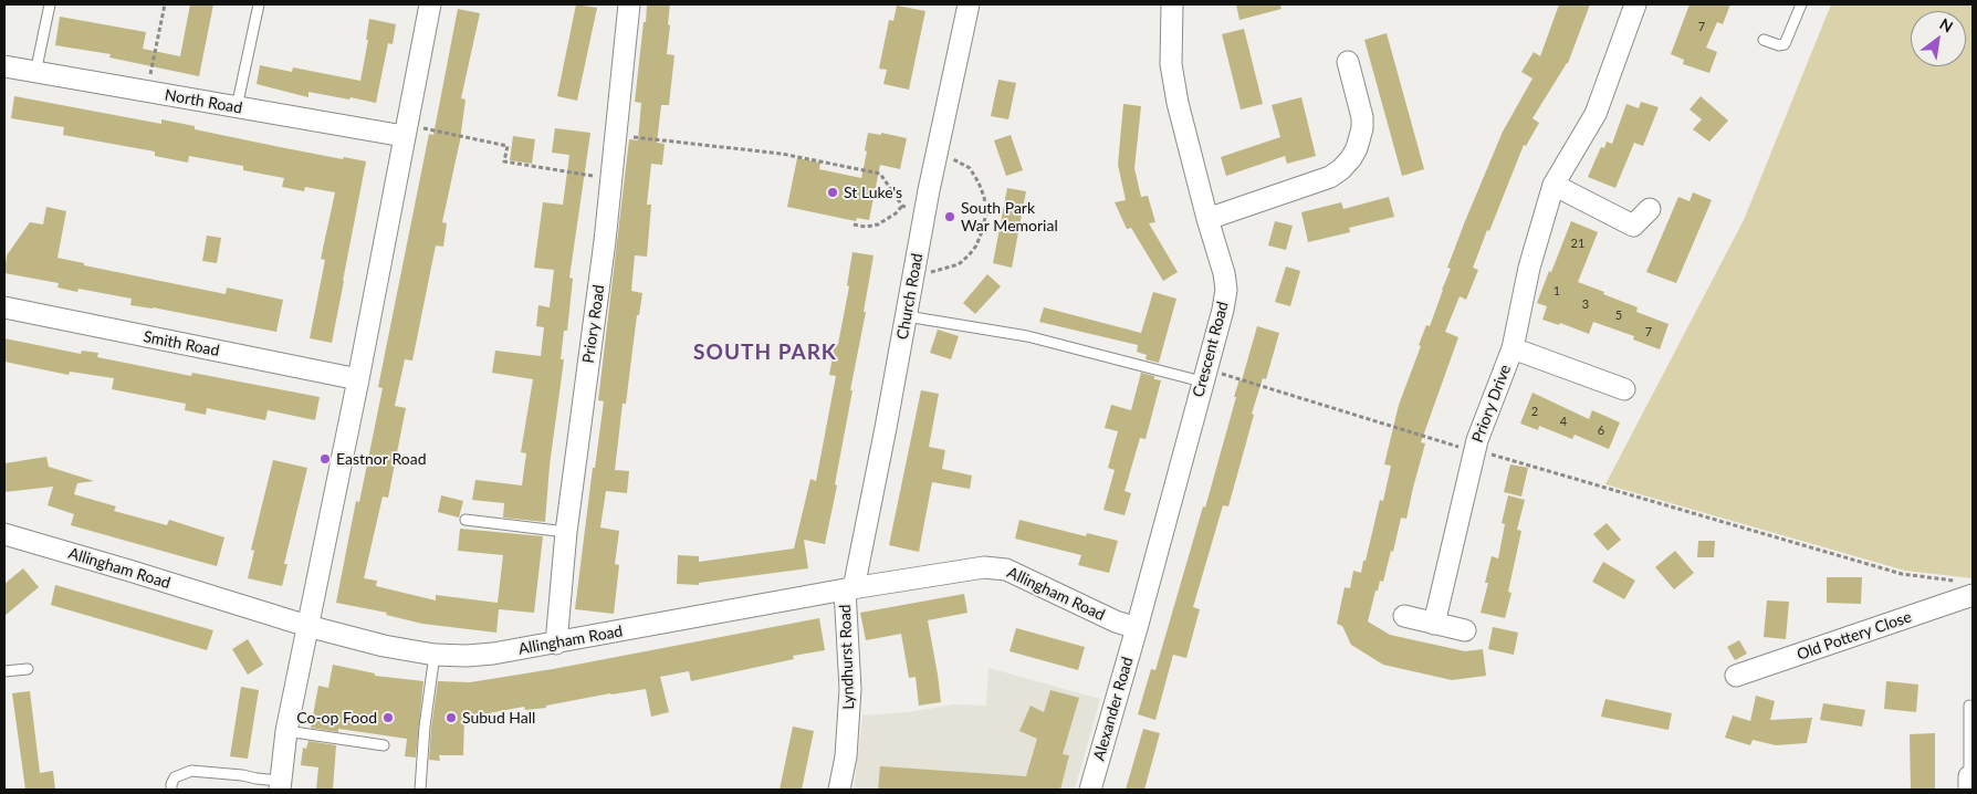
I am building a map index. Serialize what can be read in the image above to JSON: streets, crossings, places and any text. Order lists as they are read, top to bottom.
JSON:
{
  "streets": {
    "street": [
      "North Road",
      "Church Road",
      "Priory Road",
      "Smith Road",
      "Crescent Road",
      "Priory Drive",
      "Allingham Road",
      "Old Pottery Close",
      "Lyndhurst Road",
      "Alexander Road"
    ]
  },
  "crossings": [
    ["Church Road", "Allingham Road"],
    ["Church Road", "Lyndhurst Road"],
    ["Priory Road", "Allingham Road"],
    ["Crescent Road", "Allingham Road"],
    ["Crescent Road", "Alexander Road"],
    ["Allingham Road", "Lyndhurst Road"],
    ["Allingham Road", "Alexander Road"]
  ],
  "districts": ["SOUTH PARK"],
  "places": [
    "St Luke's",
    "South Park War Memorial",
    "Eastnor Road",
    "Co-op Food",
    "Subud Hall"
  ],
  "house_numbers": [
    "7",
    "21",
    "1",
    "3",
    "5",
    "7",
    "2",
    "4",
    "6"
  ],
  "north": "top right"
}
